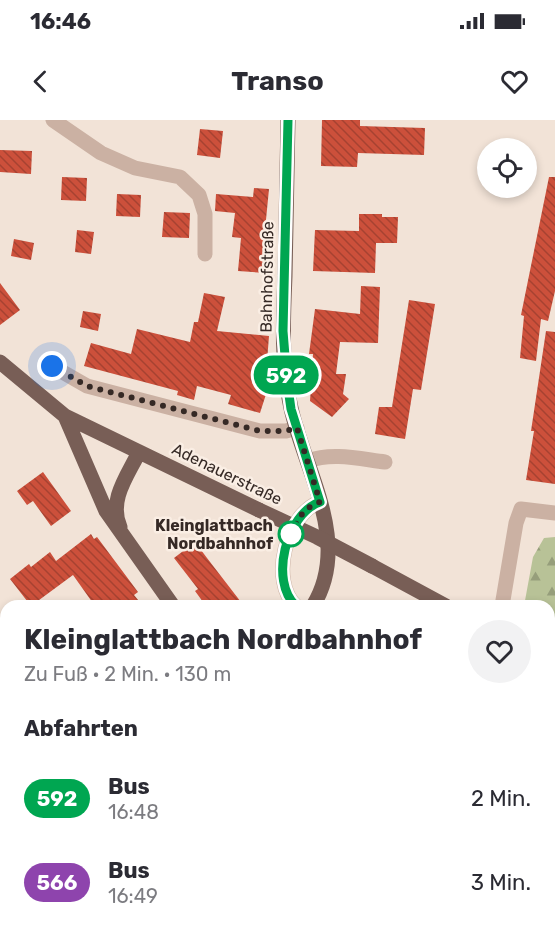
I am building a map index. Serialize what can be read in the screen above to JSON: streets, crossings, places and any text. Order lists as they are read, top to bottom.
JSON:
{
  "streets": {
    "main road": ["Bahnhofstraße", "Adenauerstraße"]
  },
  "places": ["Kleinglattbach Nordbahnhof"],
  "lines": ["bus line 592"],
  "page": {
    "status": "16:46",
    "header": "Transo",
    "on_map": "592",
    "heading": [
      ["Kleinglattbach Nordbahnhof", "Zu Fuß · 2 Min. · 130 m"],
      "Abfahrten"
    ],
    "list": [
      {
        "mark": "592",
        "name": "Bus",
        "note": "16:48",
        "value": "2 Min."
      },
      {
        "mark": "566",
        "name": "Bus",
        "note": "16:49",
        "value": "3 Min."
      }
    ]
  }
}
